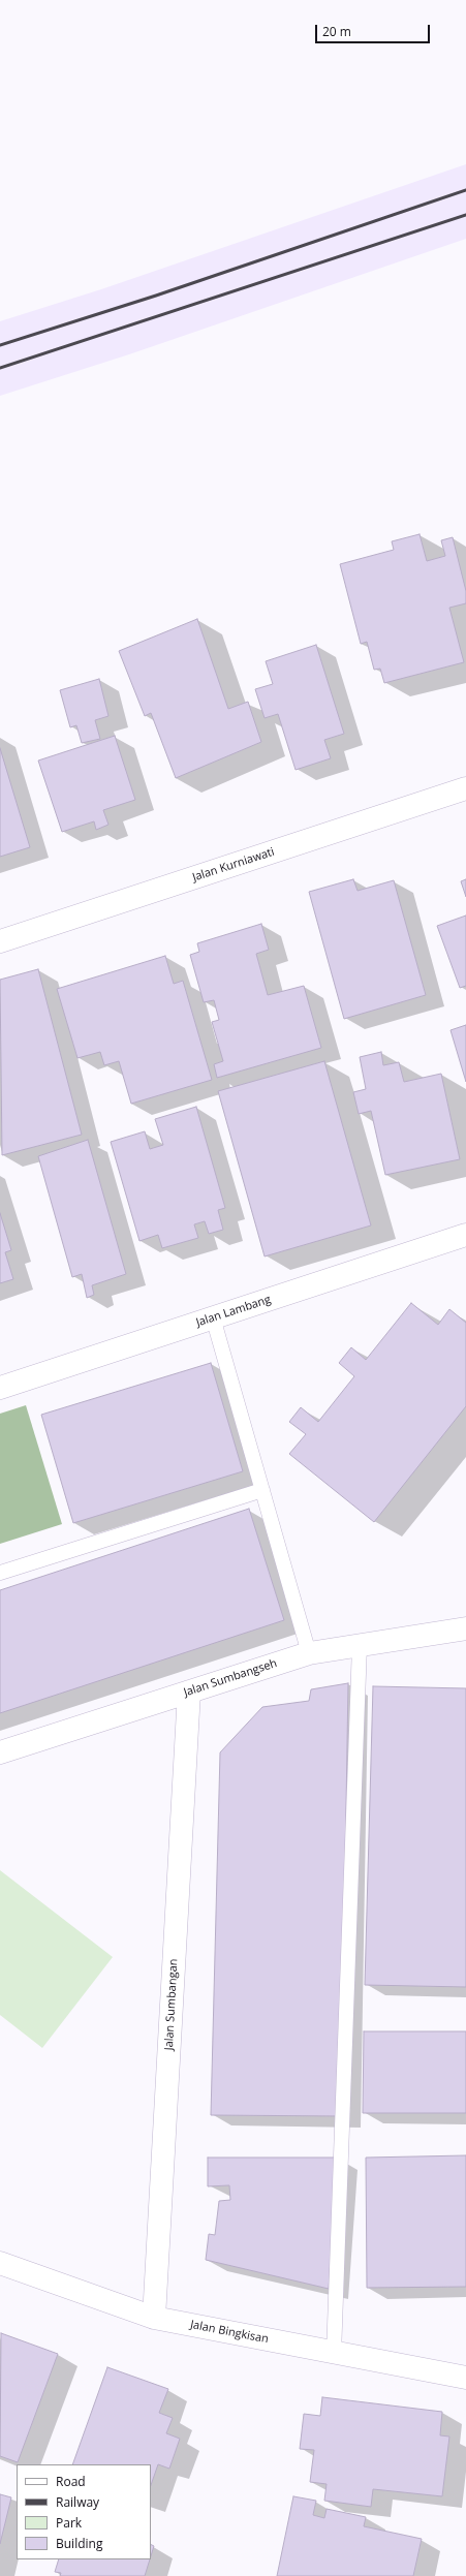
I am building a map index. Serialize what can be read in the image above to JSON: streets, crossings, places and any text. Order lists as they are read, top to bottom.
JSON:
{
  "streets": {
    "street": [
      "Jalan Kurniawati",
      "Jalan Lambang",
      "Jalan Sumbangseh",
      "Jalan Sumbangan",
      "Jalan Bingkisan"
    ]
  },
  "crossings": [
    ["Jalan Sumbangseh", "Jalan Sumbangan"],
    ["Jalan Sumbangan", "Jalan Bingkisan"]
  ],
  "legend": [
    "Road",
    "Railway",
    "Park",
    "Building"
  ],
  "scale_bar": "20 m"
}
